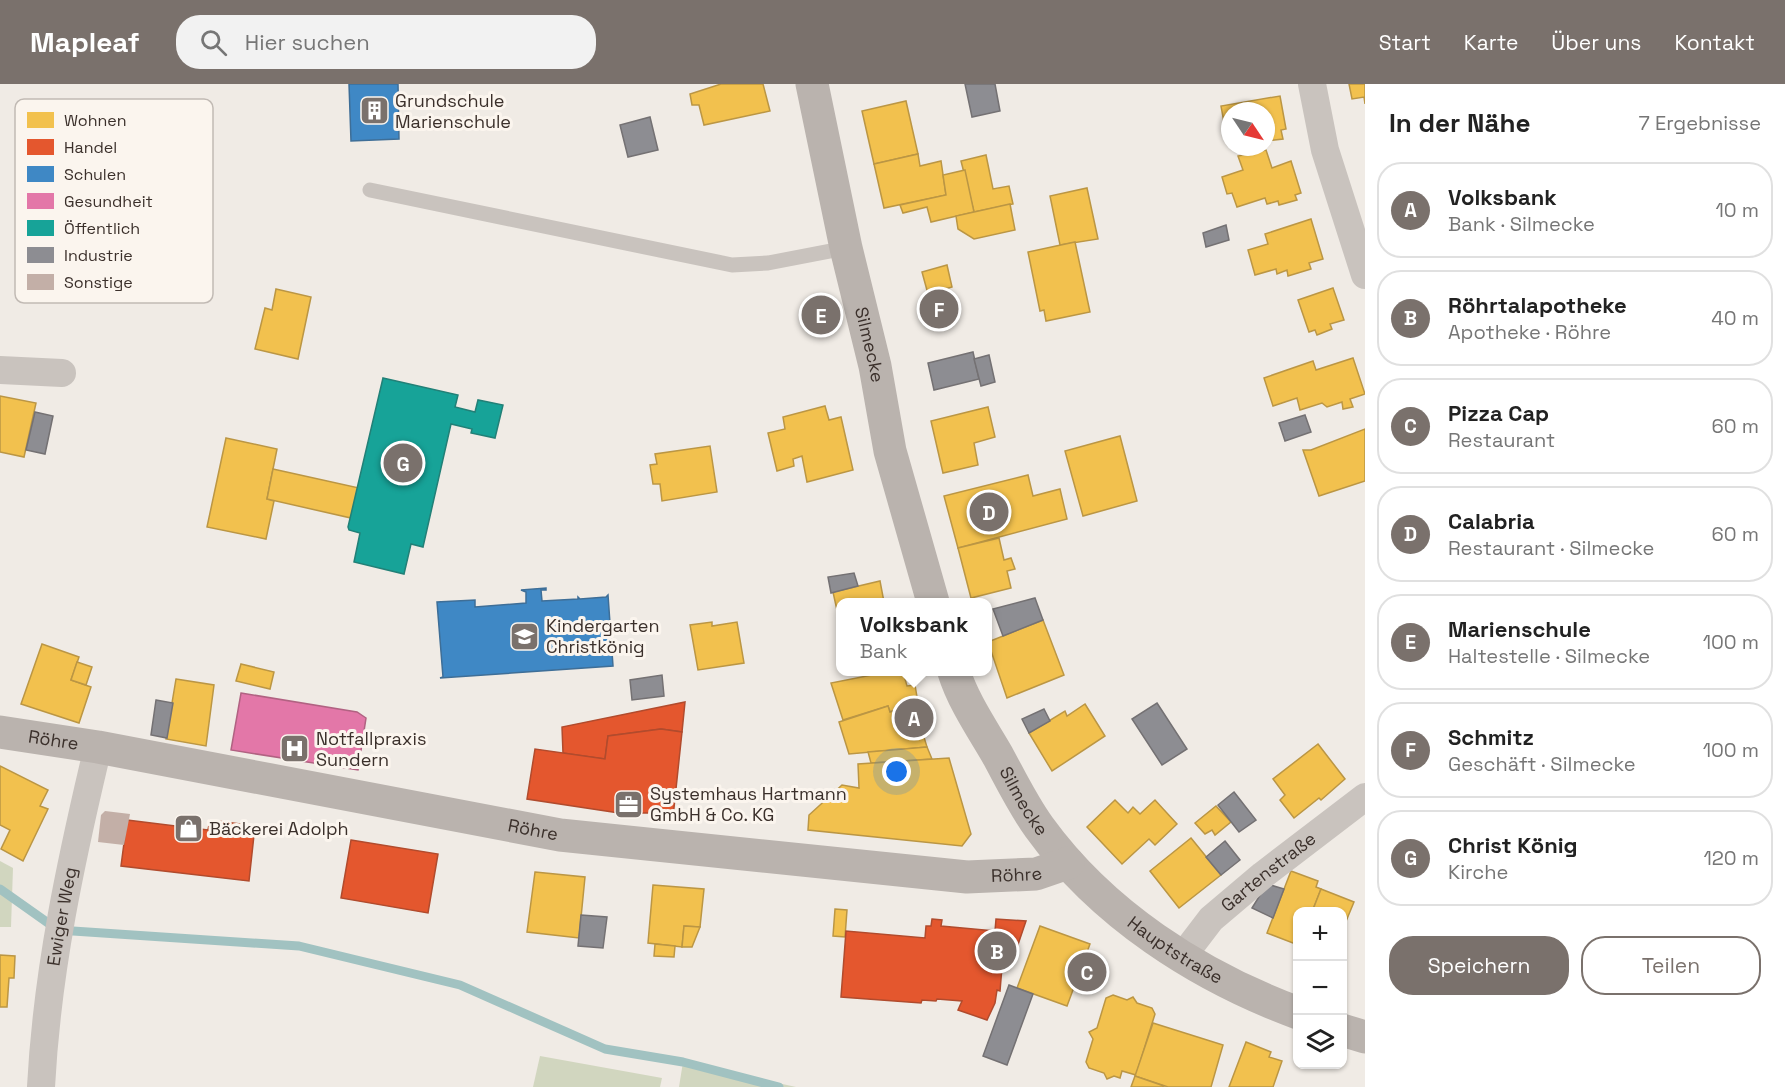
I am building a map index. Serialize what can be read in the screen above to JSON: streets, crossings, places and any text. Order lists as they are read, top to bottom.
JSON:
{
  "streets": {
    "main road": ["Silmecke", "Röhre", "Hauptstraße"],
    "street": ["Gartenstraße", "Ewiger Weg"]
  },
  "crossings": [
    ["Silmecke", "Röhre"],
    ["Silmecke", "Hauptstraße"],
    ["Röhre", "Ewiger Weg"],
    ["Röhre", "Hauptstraße"],
    ["Gartenstraße", "Hauptstraße"]
  ],
  "places": {
    "building": ["Grundschule Marienschule"],
    "school or university": ["Kindergarten Christkönig"],
    "hospital": ["Notfallpraxis Sundern"],
    "office": ["Systemhaus Hartmann GmbH & Co. KG"],
    "shop": ["Bäckerei Adolph"]
  },
  "legend": [
    "Wohnen",
    "Handel",
    "Schulen",
    "Gesundheit",
    "Öffentlich",
    "Industrie",
    "Sonstige"
  ],
  "north": "bottom right",
  "page": {
    "header": "Mapleaf",
    "search": "Hier suchen",
    "nav": [
      "Start",
      "Karte",
      "Über uns",
      "Kontakt"
    ],
    "heading": ["In der Nähe", "7 Ergebnisse"],
    "list": [
      {
        "mark": "A",
        "name": "Volksbank",
        "note": "Bank · Silmecke",
        "value": "10 m"
      },
      {
        "mark": "B",
        "name": "Röhrtalapotheke",
        "note": "Apotheke · Röhre",
        "value": "40 m"
      },
      {
        "mark": "C",
        "name": "Pizza Cap",
        "note": "Restaurant",
        "value": "60 m"
      },
      {
        "mark": "D",
        "name": "Calabria",
        "note": "Restaurant · Silmecke",
        "value": "60 m"
      },
      {
        "mark": "E",
        "name": "Marienschule",
        "note": "Haltestelle · Silmecke",
        "value": "100 m"
      },
      {
        "mark": "F",
        "name": "Schmitz",
        "note": "Geschäft · Silmecke",
        "value": "100 m"
      },
      {
        "mark": "G",
        "name": "Christ König",
        "note": "Kirche",
        "value": "120 m"
      }
    ],
    "pins": [
      "F",
      "E",
      "G",
      "D",
      "A",
      "B",
      "C"
    ],
    "popup": ["Volksbank", "Bank"],
    "map_buttons": ["+", "−"],
    "buttons": ["Speichern", "Teilen"]
  }
}
